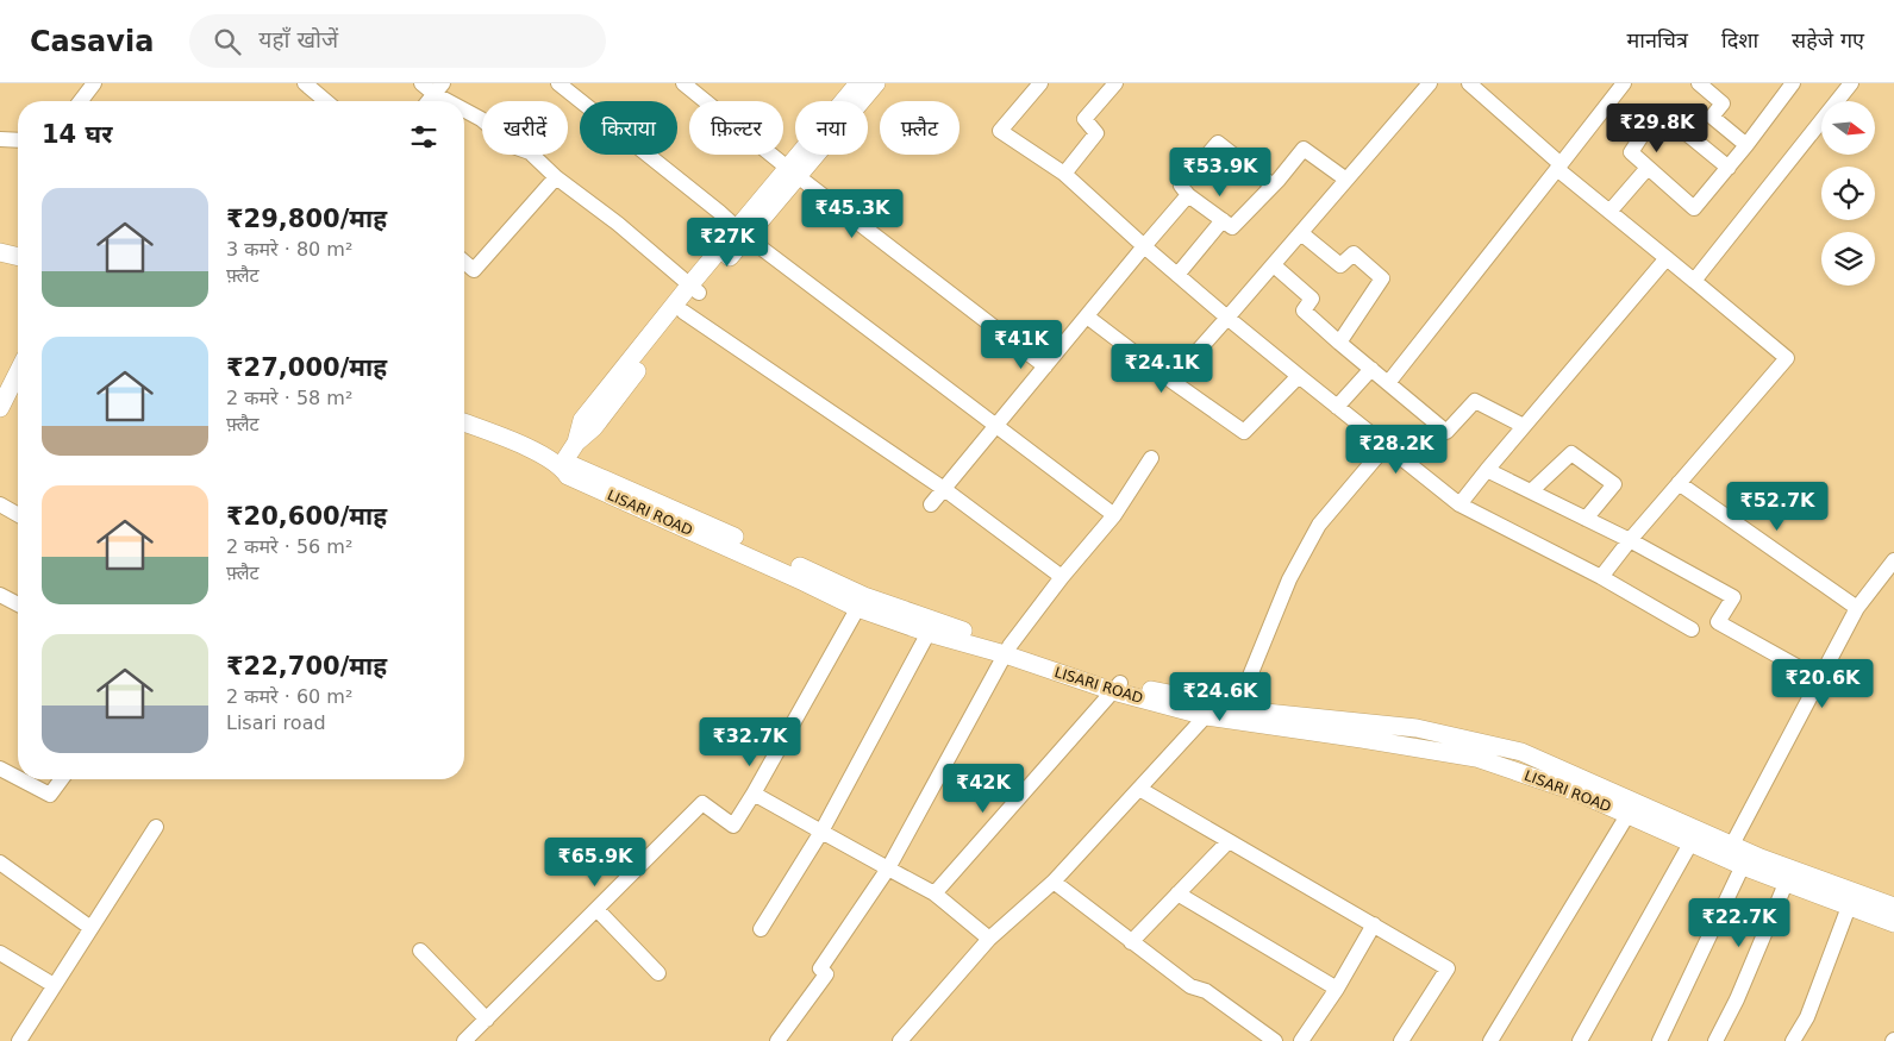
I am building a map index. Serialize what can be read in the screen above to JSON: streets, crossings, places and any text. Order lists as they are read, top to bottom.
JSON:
{
  "streets": {
    "street": ["LISARI ROAD"]
  },
  "north": "right",
  "page": {
    "header": "Casavia",
    "search": "यहाँ खोजें",
    "nav": ["मानचित्र", "दिशा", "सहेजे गए"],
    "chip": [
      "खरीदें",
      "किराया",
      "फ़िल्टर",
      "नया",
      "फ़्लैट"
    ],
    "heading": "14 घर",
    "price": [
      "₹29.8K",
      "₹53.9K",
      "₹45.3K",
      "₹27K",
      "₹41K",
      "₹24.1K",
      "₹28.2K",
      "₹52.7K",
      "₹20.6K",
      "₹24.6K",
      "₹32.7K",
      "₹42K",
      "₹65.9K",
      "₹22.7K"
    ],
    "list": [
      {
        "name": "₹29,800/माह",
        "note": "3 कमरे · 80 m² · फ़्लैट"
      },
      {
        "name": "₹27,000/माह",
        "note": "2 कमरे · 58 m² · फ़्लैट"
      },
      {
        "name": "₹20,600/माह",
        "note": "2 कमरे · 56 m² · फ़्लैट"
      },
      {
        "name": "₹22,700/माह",
        "note": "2 कमरे · 60 m² · Lisari road"
      }
    ]
  }
}
